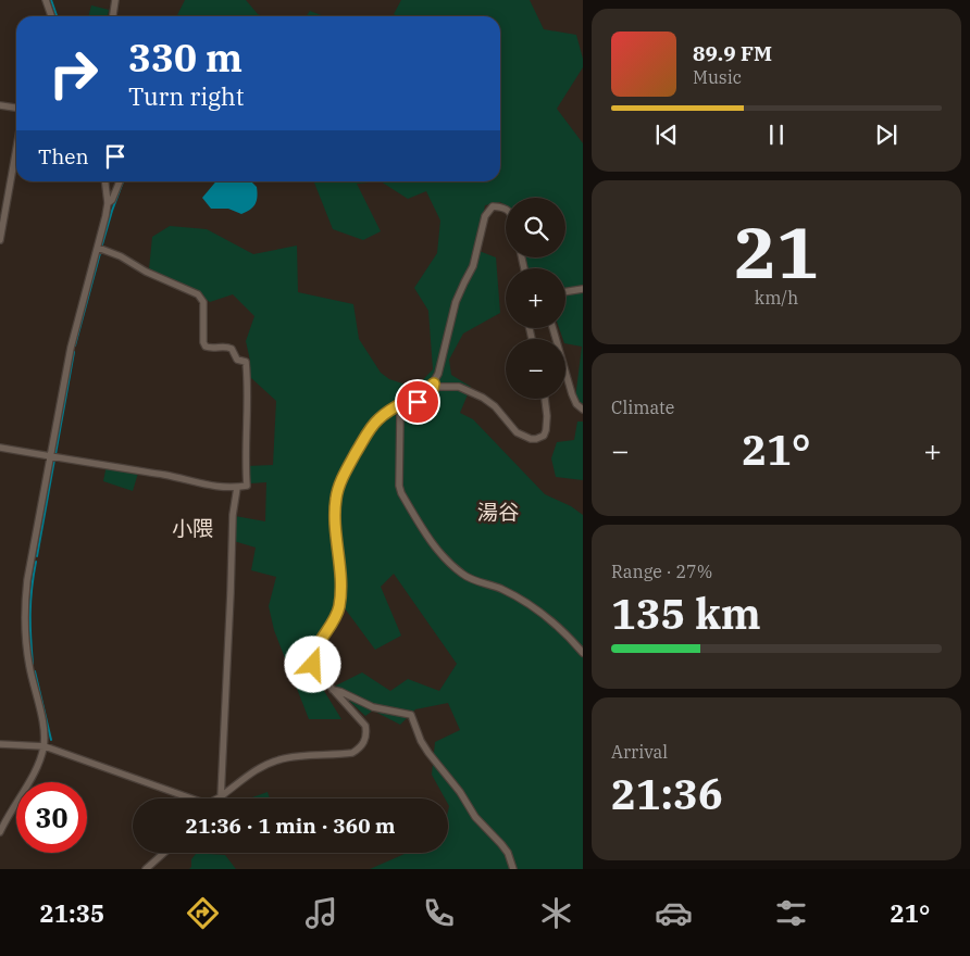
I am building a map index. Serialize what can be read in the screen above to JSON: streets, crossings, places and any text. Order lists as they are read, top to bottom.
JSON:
{
  "districts": ["湯谷", "小隈"],
  "page": {
    "turn": ["330 m", "Turn right"],
    "song": ["89.9 FM", "Music"],
    "then": "Then",
    "tile": [
      ["21", "km/h"],
      "Climate",
      ["Range · 27%", "135 km"],
      ["Arrival", "21:36"]
    ],
    "map_buttons": ["+", "−"],
    "heat": ["−", "21°", "+"],
    "limit": "30",
    "trip": "21:36 · 1 min · 360 m",
    "tabs": ["21:35", "21°"]
  }
}
